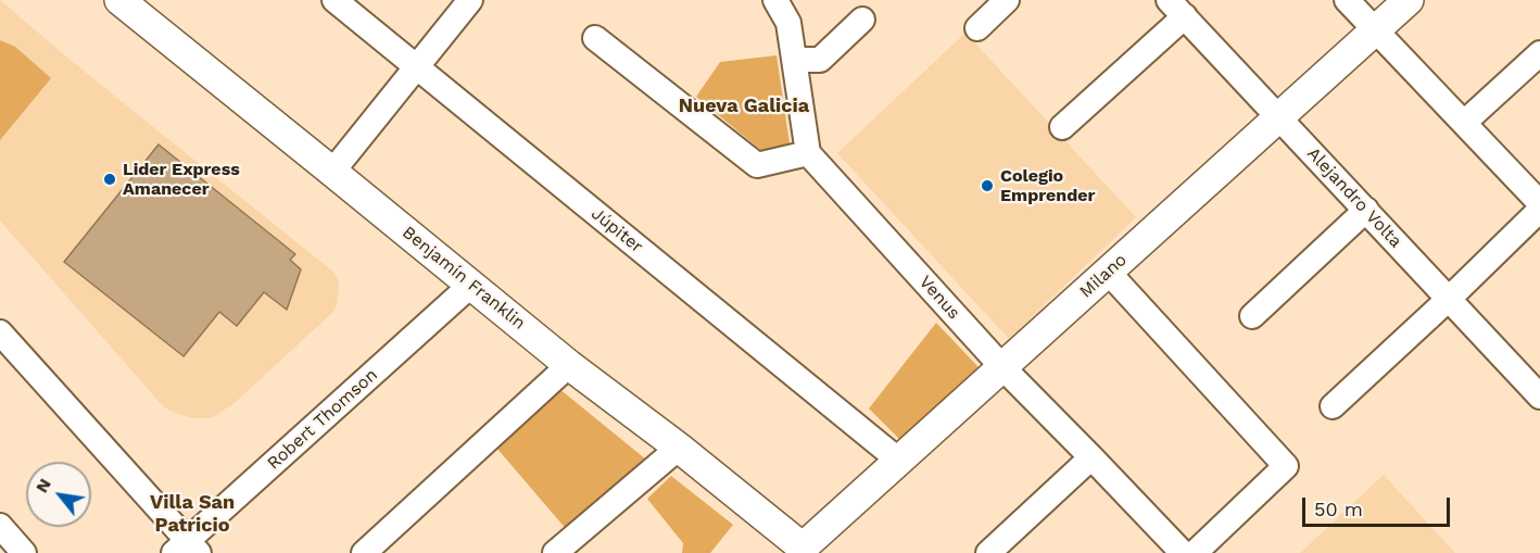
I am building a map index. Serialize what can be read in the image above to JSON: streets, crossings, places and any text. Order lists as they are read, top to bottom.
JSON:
{
  "streets": {
    "street": [
      "Alejandro Volta",
      "Júpiter",
      "Milano",
      "Benjamín Franklin",
      "Venus",
      "Robert Thomson"
    ]
  },
  "crossings": [
    ["Alejandro Volta", "Milano"],
    ["Júpiter", "Milano"],
    ["Milano", "Benjamín Franklin"],
    ["Milano", "Venus"],
    ["Benjamín Franklin", "Robert Thomson"]
  ],
  "districts": ["Nueva Galicia", "Villa San Patricio"],
  "places": ["Lider Express Amanecer", "Colegio Emprender"],
  "scale_bar": "50 m",
  "north": "top left"
}
